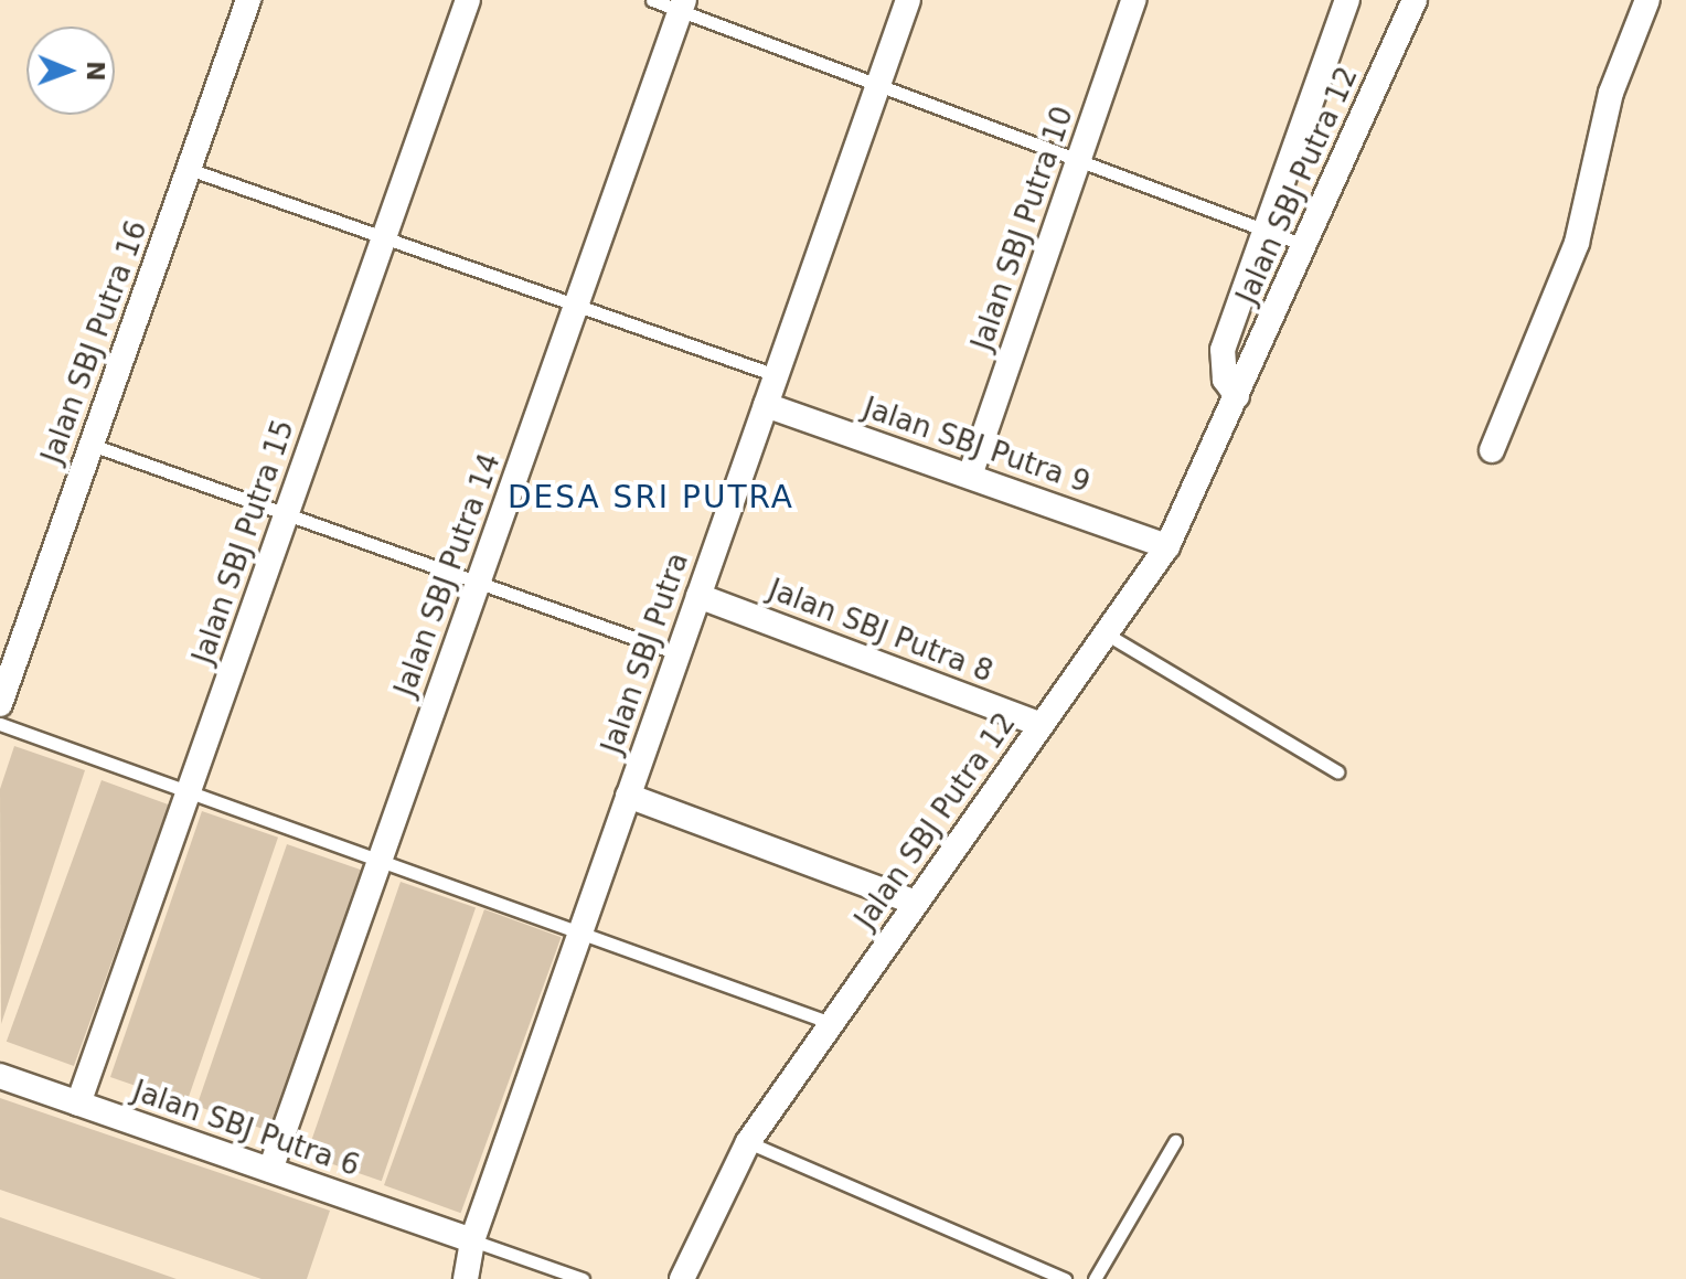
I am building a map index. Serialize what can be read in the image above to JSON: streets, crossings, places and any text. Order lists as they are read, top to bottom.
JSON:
{
  "streets": {
    "street": [
      "Jalan SBJ Putra 12",
      "Jalan SBJ Putra 10",
      "Jalan SBJ Putra 16",
      "Jalan SBJ Putra 9",
      "Jalan SBJ Putra 15",
      "Jalan SBJ Putra 14",
      "Jalan SBJ Putra 8",
      "Jalan SBJ Putra",
      "Jalan SBJ Putra 6"
    ]
  },
  "crossings": [
    ["Jalan SBJ Putra 12", "Jalan SBJ Putra 9"],
    ["Jalan SBJ Putra 12", "Jalan SBJ Putra 8"],
    ["Jalan SBJ Putra 10", "Jalan SBJ Putra 9"],
    ["Jalan SBJ Putra 9", "Jalan SBJ Putra"],
    ["Jalan SBJ Putra 15", "Jalan SBJ Putra 6"],
    ["Jalan SBJ Putra 14", "Jalan SBJ Putra 6"],
    ["Jalan SBJ Putra 8", "Jalan SBJ Putra"],
    ["Jalan SBJ Putra", "Jalan SBJ Putra 6"]
  ],
  "districts": ["DESA SRI PUTRA"],
  "north": "right"
}
